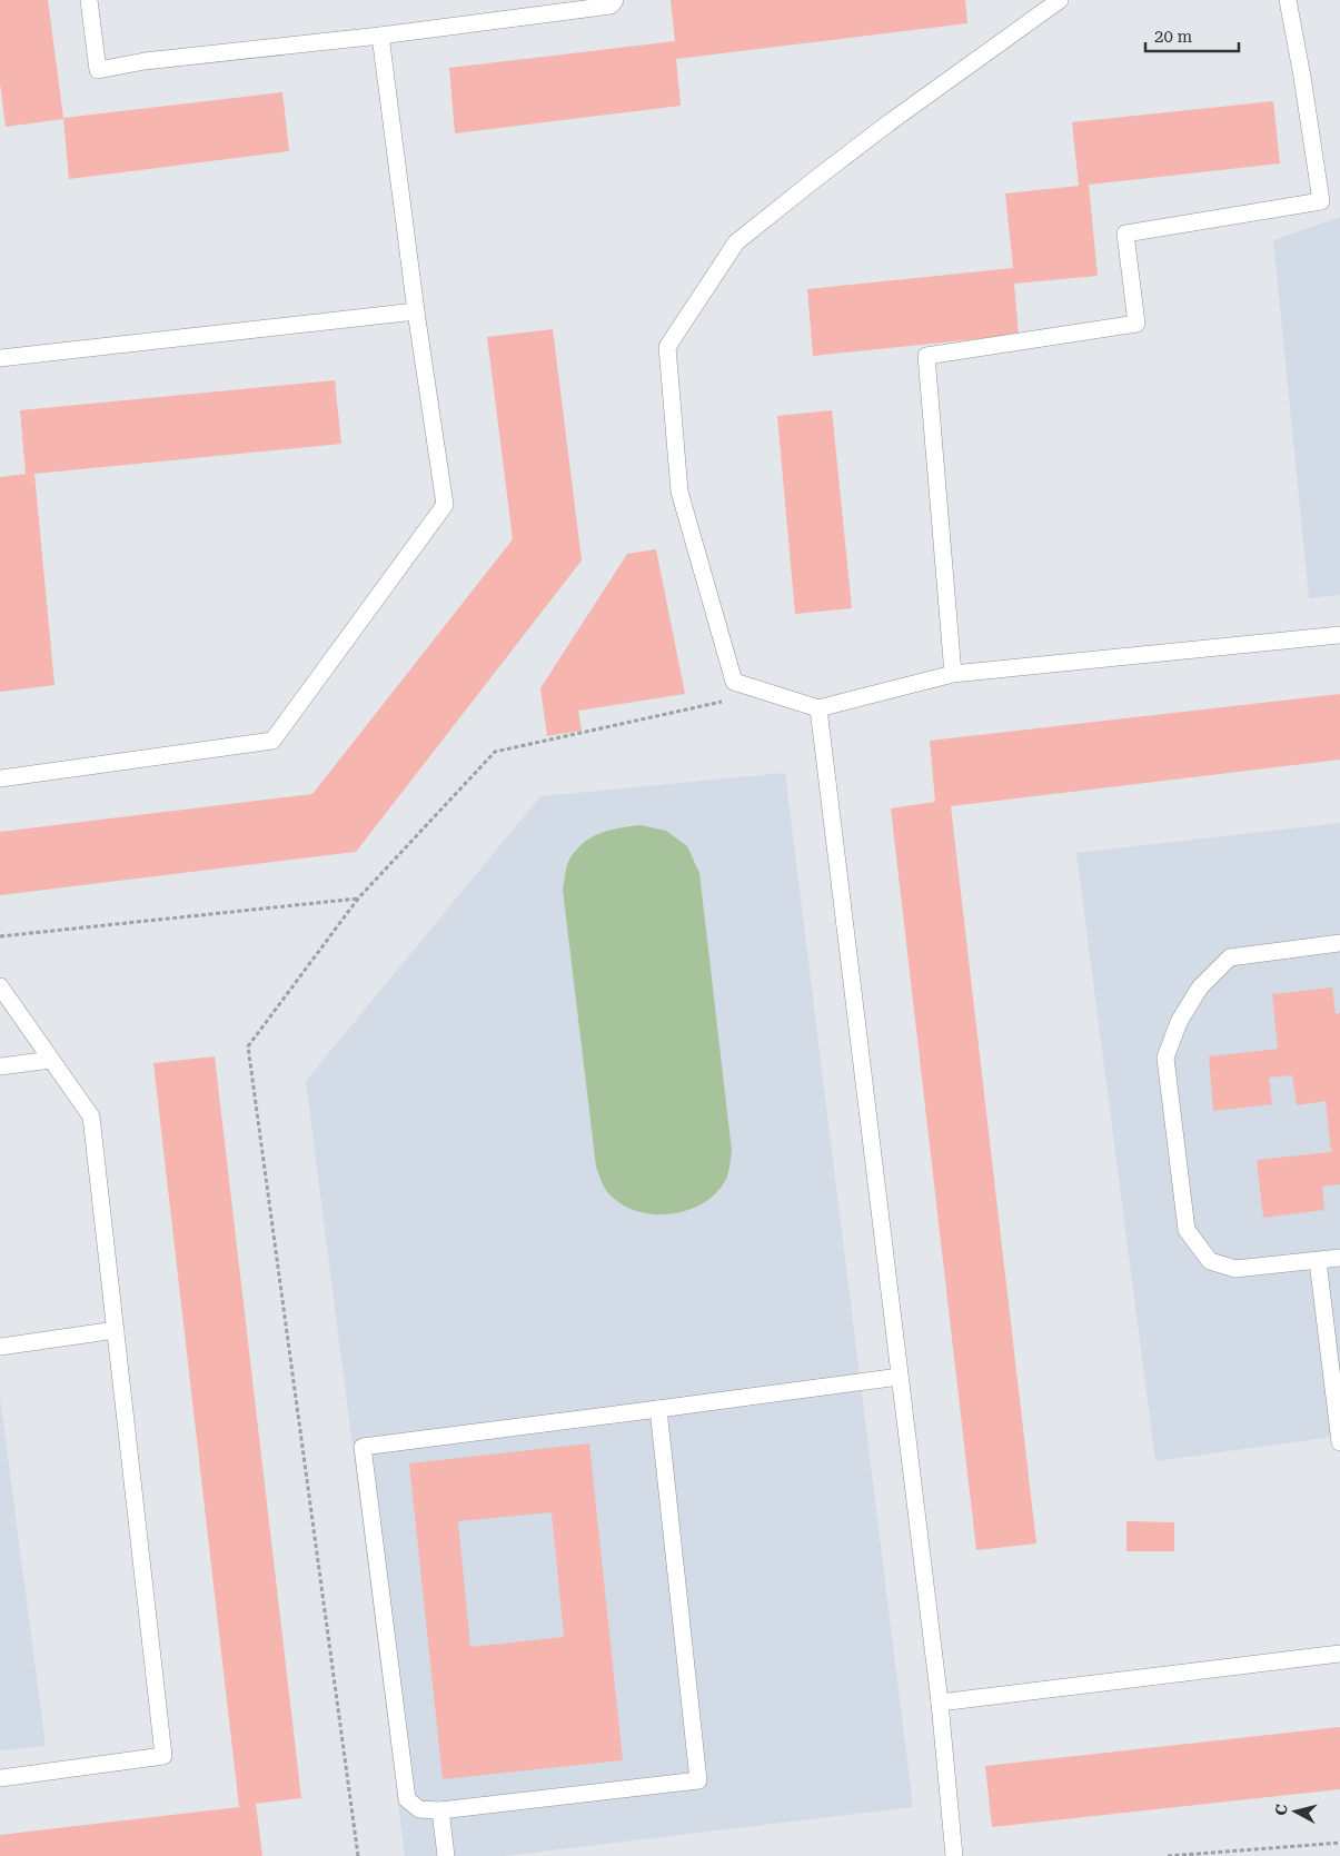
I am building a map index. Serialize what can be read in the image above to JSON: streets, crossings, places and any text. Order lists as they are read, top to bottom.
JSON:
{
  "scale_bar": "20 m",
  "north": "left"
}
